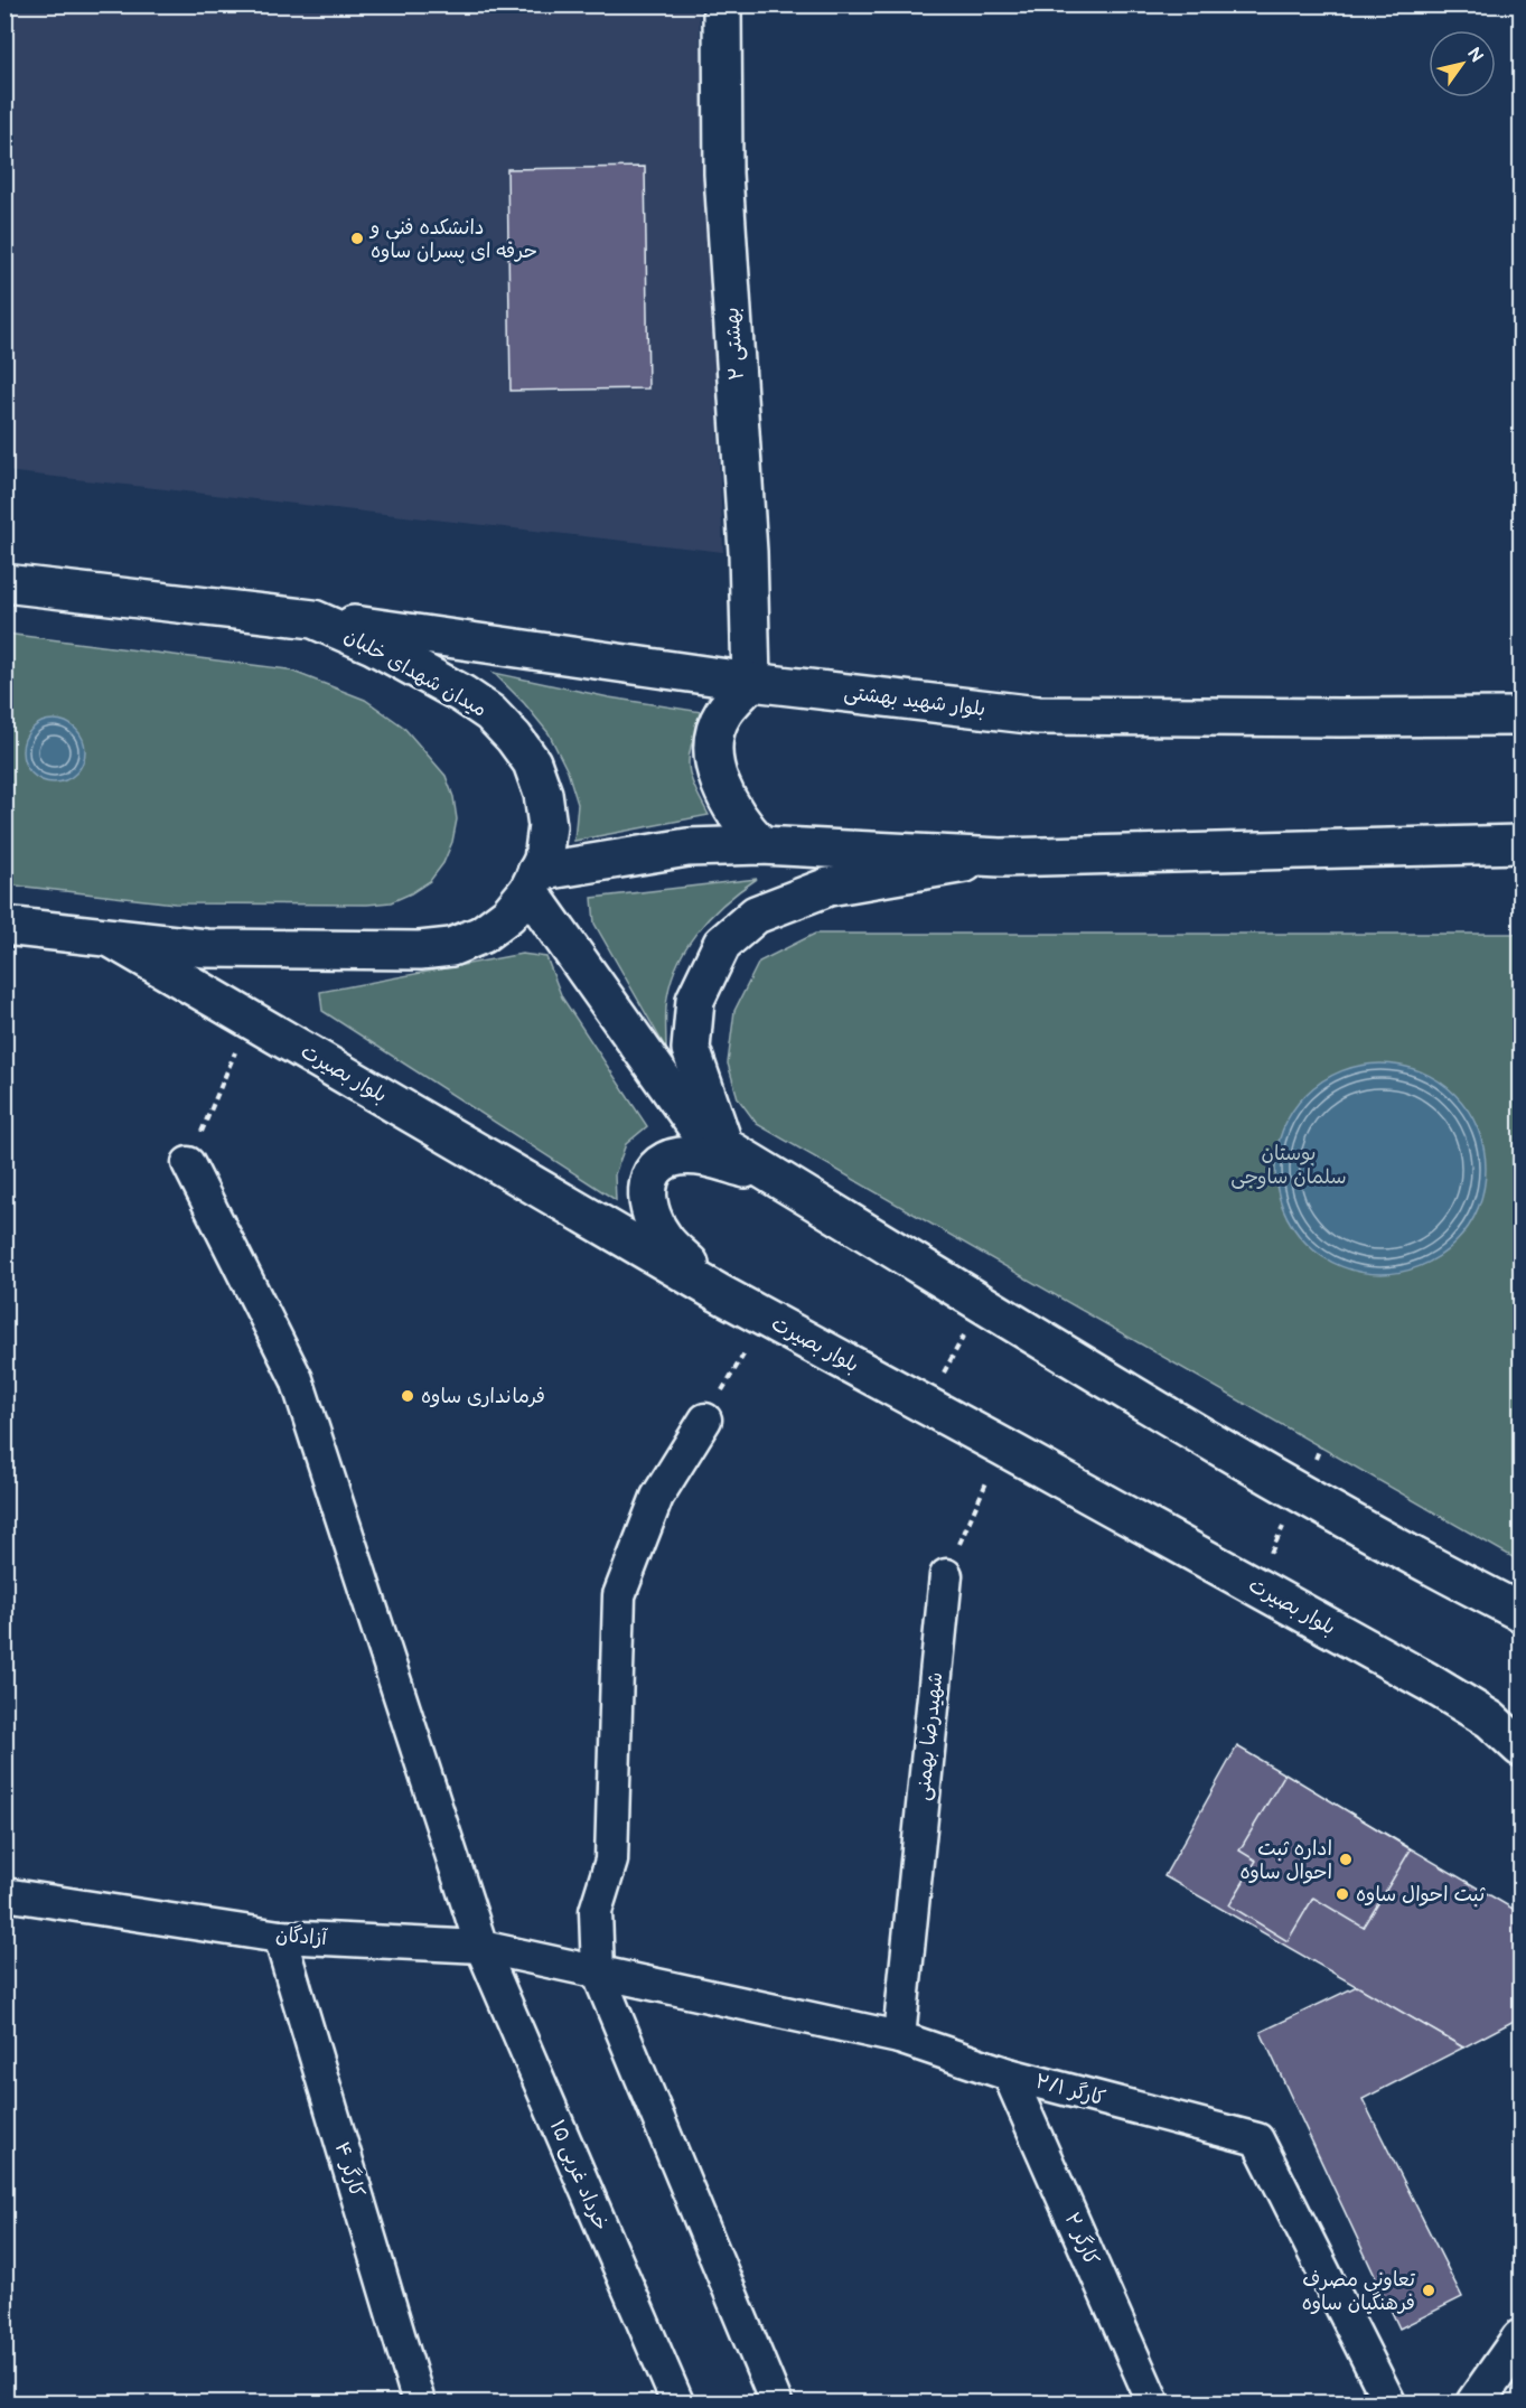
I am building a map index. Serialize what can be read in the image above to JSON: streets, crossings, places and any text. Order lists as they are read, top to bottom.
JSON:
{
  "streets": {
    "main road": [
      "بهشتی ۲",
      "میدان شهدای خلبان",
      "بلوار شهید بهشتی",
      "بلوار بصیرت"
    ],
    "street": [
      "شهیدرضا بهمنی",
      "آزادگان",
      "کارگر ۲/۱",
      "کارگر ۴",
      "۱۵ خرداد غربی",
      "کارگر ۲"
    ]
  },
  "crossings": [
    ["بهشتی ۲", "بلوار شهید بهشتی"],
    ["میدان شهدای خلبان", "بلوار شهید بهشتی"],
    ["میدان شهدای خلبان", "بلوار بصیرت"],
    ["شهیدرضا بهمنی", "کارگر ۲/۱"],
    ["آزادگان", "کارگر ۲/۱"],
    ["آزادگان", "کارگر ۴"],
    ["آزادگان", "۱۵ خرداد غربی"],
    ["کارگر ۲/۱", "کارگر ۲"]
  ],
  "parks": ["بوستان سلمان ساوجی"],
  "places": [
    "دانشکده فنی و حرفه ای پسران ساوه",
    "فرمانداری ساوه",
    "اداره ثبت احوال ساوه",
    "ثبت احوال ساوه",
    "تعاونی مصرف فرهنگیان ساوه"
  ],
  "north": "top right"
}
